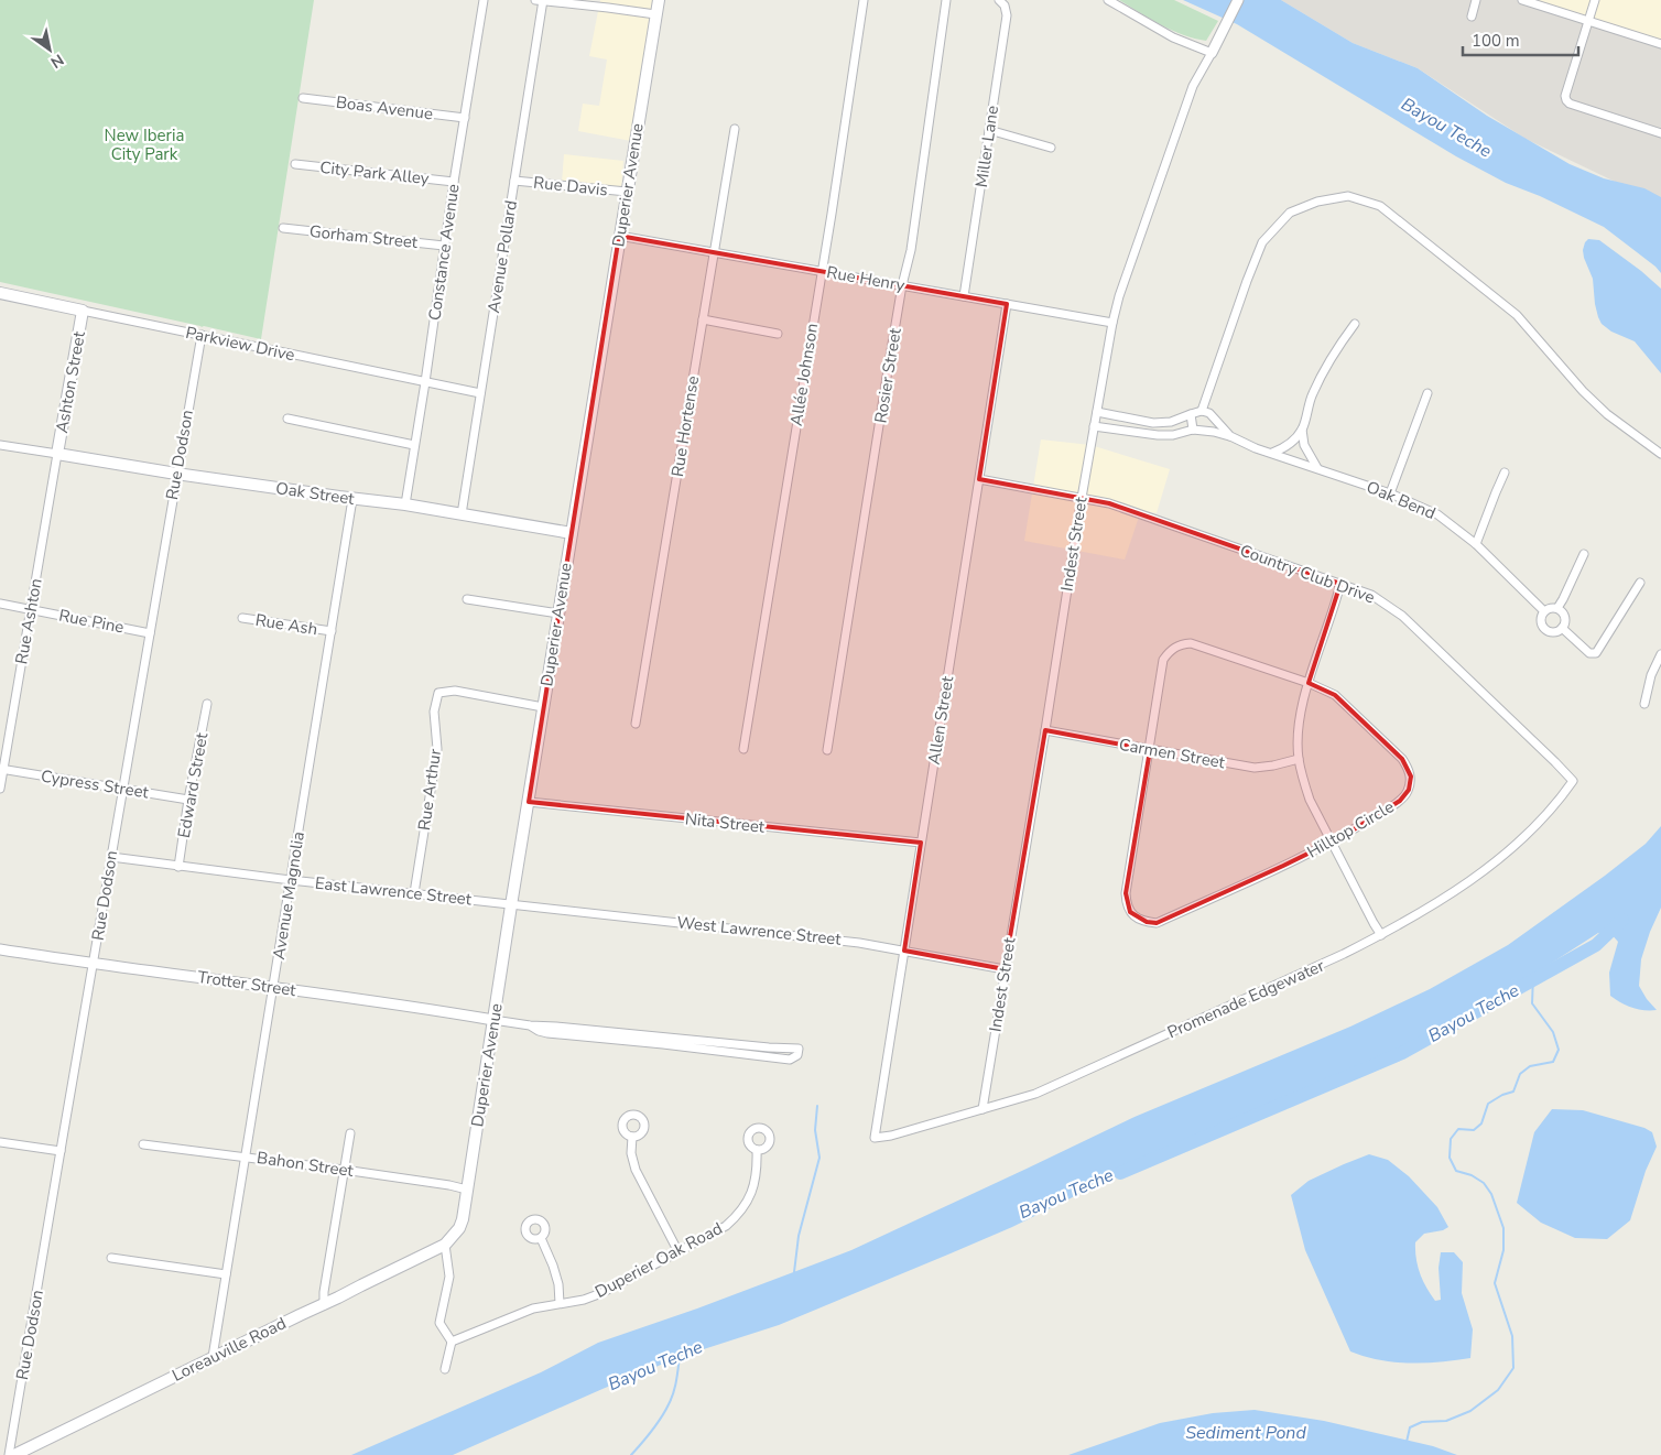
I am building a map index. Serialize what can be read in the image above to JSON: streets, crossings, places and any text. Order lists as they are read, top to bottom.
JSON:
{
  "streets": {
    "main road": [
      "Duperier Avenue",
      "Parkview Drive",
      "Ashton Street",
      "Oak Street",
      "Loreauville Road"
    ],
    "street": [
      "Boas Avenue",
      "Miller Lane",
      "City Park Alley",
      "Rue Davis",
      "Gorham Street",
      "Constance Avenue",
      "Avenue Pollard",
      "Rue Henry",
      "Allée Johnson",
      "Rosier Street",
      "Rue Hortense",
      "Rue Dodson",
      "Oak Bend",
      "Indest Street",
      "Country Club Drive",
      "Rue Ashton",
      "Rue Pine",
      "Rue Ash",
      "Allen Street",
      "Carmen Street",
      "Cypress Street",
      "Edward Street",
      "Rue Arthur",
      "Nita Street",
      "Hilltop Circle",
      "East Lawrence Street",
      "Avenue Magnolia",
      "West Lawrence Street",
      "Trotter Street",
      "Promenade Edgewater",
      "Bahon Street",
      "Duperier Oak Road"
    ]
  },
  "crossings": [
    ["Boas Avenue", "Constance Avenue"],
    ["Miller Lane", "Rue Henry"],
    ["City Park Alley", "Constance Avenue"],
    ["Duperier Avenue", "Rue Davis"],
    ["Duperier Avenue", "Rue Henry"],
    ["Duperier Avenue", "Oak Street"],
    ["Duperier Avenue", "Rue Arthur"],
    ["Duperier Avenue", "Nita Street"],
    ["Duperier Avenue", "East Lawrence Street"],
    ["Duperier Avenue", "West Lawrence Street"],
    ["Duperier Avenue", "Trotter Street"],
    ["Duperier Avenue", "Bahon Street"],
    ["Duperier Avenue", "Loreauville Road"],
    ["Rue Davis", "Avenue Pollard"],
    ["Gorham Street", "Constance Avenue"],
    ["Constance Avenue", "Parkview Drive"],
    ["Constance Avenue", "Oak Street"],
    ["Avenue Pollard", "Parkview Drive"],
    ["Avenue Pollard", "Oak Street"],
    ["Rue Henry", "Allée Johnson"],
    ["Rue Henry", "Rosier Street"],
    ["Rue Henry", "Rue Hortense"],
    ["Rue Henry", "Indest Street"],
    ["Rue Henry", "Allen Street"],
    ["Parkview Drive", "Ashton Street"],
    ["Parkview Drive", "Rue Dodson"],
    ["Ashton Street", "Oak Street"],
    ["Ashton Street", "Rue Ashton"],
    ["Rue Dodson", "Oak Street"],
    ["Rue Dodson", "Rue Pine"],
    ["Rue Dodson", "Cypress Street"],
    ["Rue Dodson", "East Lawrence Street"],
    ["Rue Dodson", "Trotter Street"],
    ["Oak Street", "Rue Ashton"],
    ["Oak Street", "Avenue Magnolia"],
    ["Oak Bend", "Indest Street"],
    ["Indest Street", "Country Club Drive"],
    ["Indest Street", "Carmen Street"],
    ["Indest Street", "West Lawrence Street"],
    ["Indest Street", "Promenade Edgewater"],
    ["Country Club Drive", "Allen Street"],
    ["Country Club Drive", "Promenade Edgewater"],
    ["Rue Ashton", "Rue Pine"],
    ["Rue Ashton", "Cypress Street"],
    ["Rue Ash", "Avenue Magnolia"],
    ["Allen Street", "Nita Street"],
    ["Allen Street", "West Lawrence Street"],
    ["Allen Street", "Promenade Edgewater"],
    ["Carmen Street", "Hilltop Circle"],
    ["Cypress Street", "Edward Street"],
    ["Edward Street", "East Lawrence Street"],
    ["Rue Arthur", "East Lawrence Street"],
    ["East Lawrence Street", "Avenue Magnolia"],
    ["East Lawrence Street", "West Lawrence Street"],
    ["Avenue Magnolia", "Trotter Street"],
    ["Avenue Magnolia", "Bahon Street"],
    ["Avenue Magnolia", "Loreauville Road"]
  ],
  "water": ["Bayou Teche", "Sediment Pond"],
  "parks": ["New Iberia City Park"],
  "scale_bar": "100 m",
  "north": "bottom right"
}
